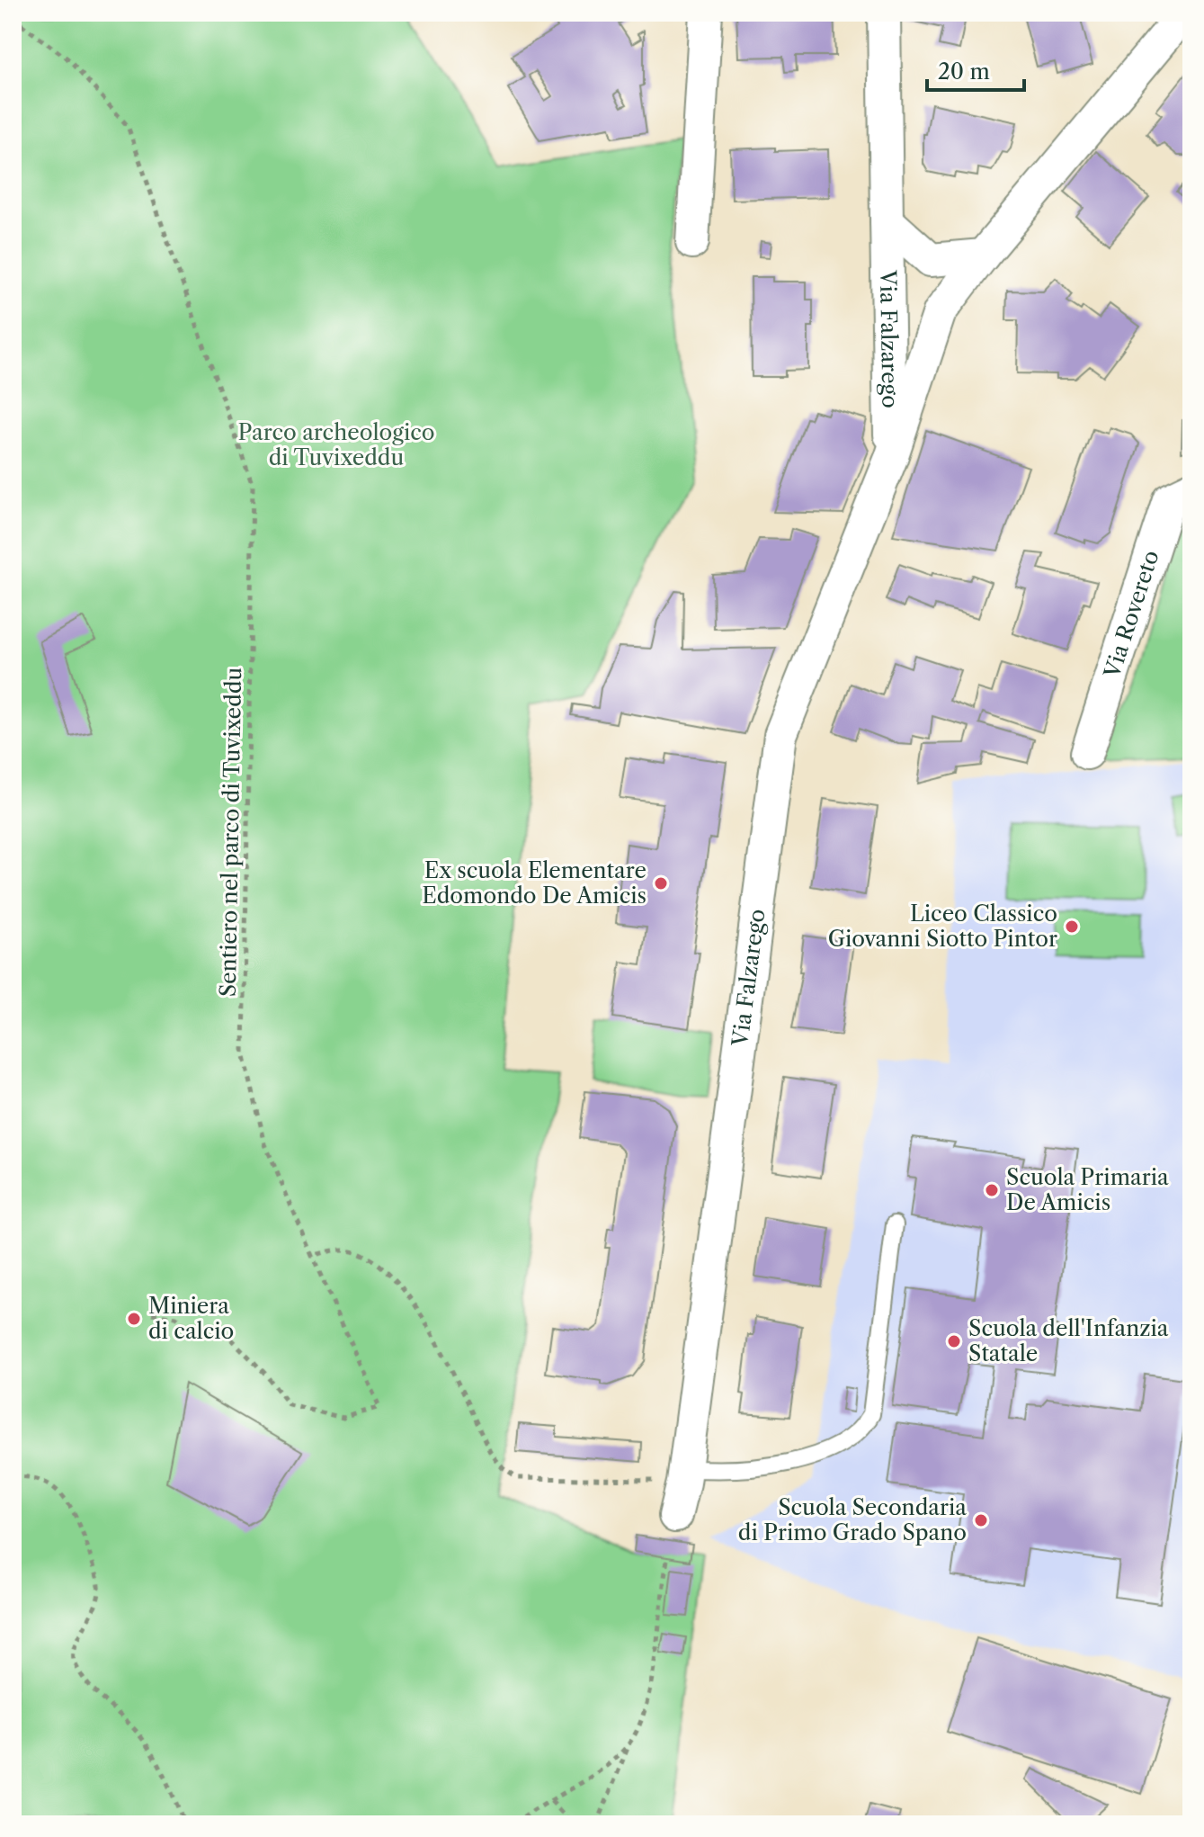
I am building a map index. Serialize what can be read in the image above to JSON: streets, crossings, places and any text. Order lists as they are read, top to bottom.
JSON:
{
  "streets": {
    "street": ["Via Falzarego", "Via Rovereto"],
    "path": ["Sentiero nel parco di Tuvixeddu"]
  },
  "parks": ["Parco archeologico di Tuvixeddu"],
  "places": [
    "Ex scuola Elementare Edomondo De Amicis",
    "Liceo Classico Giovanni Siotto Pintor",
    "Scuola Primaria De Amicis",
    "Miniera di calcio",
    "Scuola dell'Infanzia Statale",
    "Scuola Secondaria di Primo Grado Spano"
  ],
  "scale_bar": "20 m"
}
